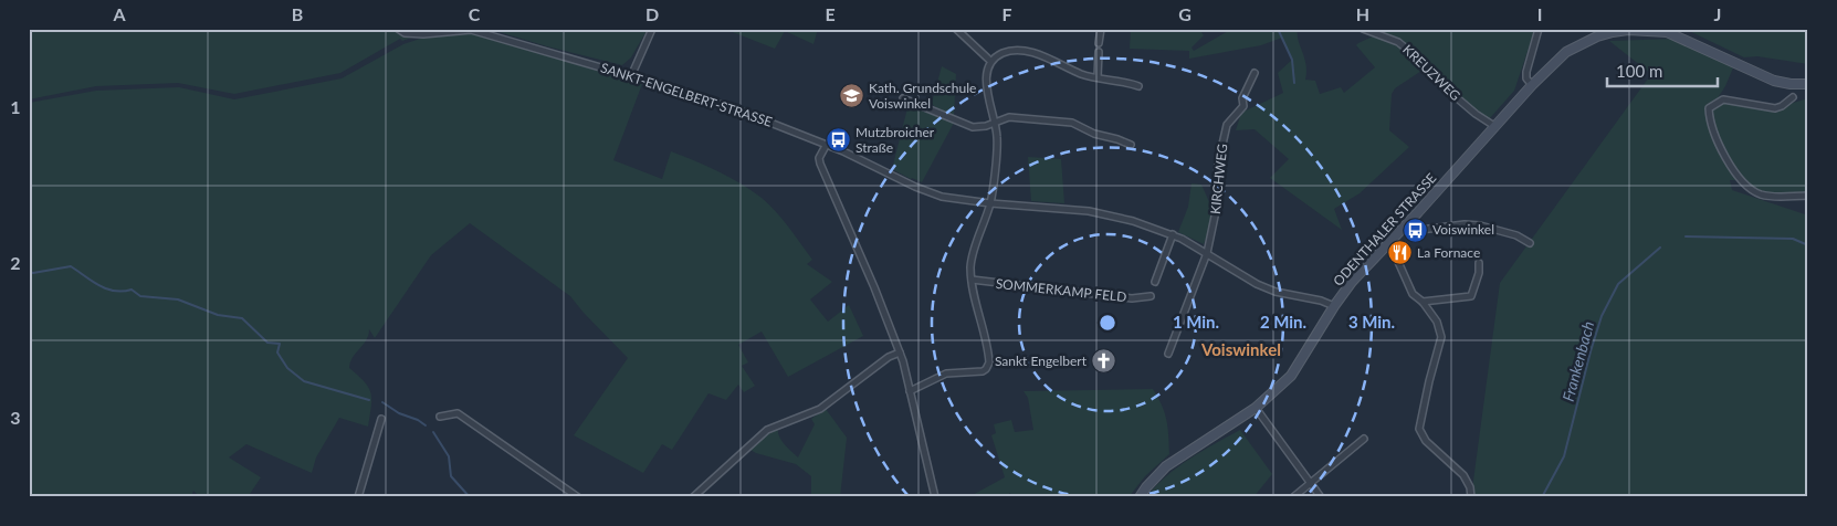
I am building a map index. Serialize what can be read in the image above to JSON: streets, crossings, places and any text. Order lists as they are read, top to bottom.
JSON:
{
  "streets": {
    "main road": ["ODENTHALER STRASSE"],
    "street": [
      "KREUZWEG",
      "SANKT-ENGELBERT-STRASSE",
      "KIRCHWEG",
      "SOMMERKAMP FELD"
    ]
  },
  "crossings": [
    ["KREUZWEG", "ODENTHALER STRASSE"],
    ["SANKT-ENGELBERT-STRASSE", "KIRCHWEG"],
    ["SANKT-ENGELBERT-STRASSE", "ODENTHALER STRASSE"]
  ],
  "districts": ["Voiswinkel"],
  "water": ["Frankenbach"],
  "places": {
    "school or university": ["Kath. Grundschule Voiswinkel"],
    "bus stop": ["Mutzbroicher Straße", "Voiswinkel"],
    "restaurant": ["La Fornace"],
    "church": ["Sankt Engelbert"]
  },
  "scale_bar": "100 m",
  "grid": {
    "columns": [
      "A",
      "B",
      "C",
      "D",
      "E",
      "F",
      "G",
      "H",
      "I",
      "J"
    ],
    "rows": ["1", "2", "3"]
  },
  "rings": ["1 Min.", "2 Min.", "3 Min."]
}
